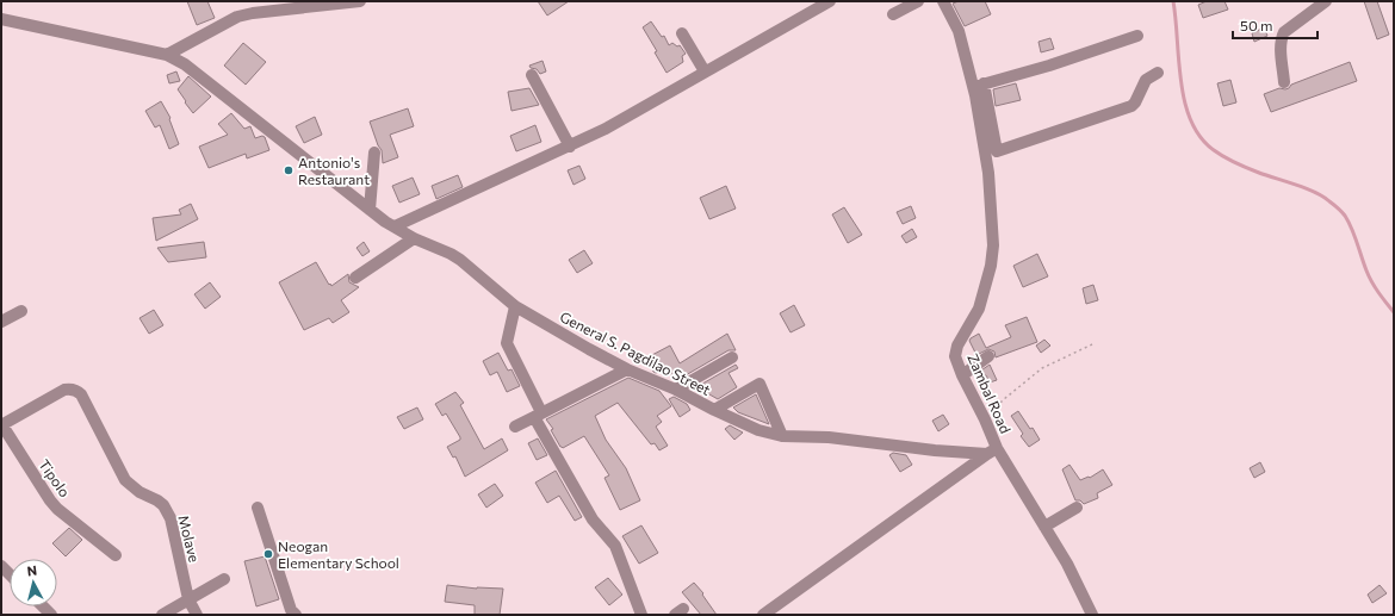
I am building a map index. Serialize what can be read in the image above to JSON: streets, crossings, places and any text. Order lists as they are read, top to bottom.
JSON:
{
  "streets": {
    "street": [
      "General S. Pagdilao Street",
      "Zambal Road",
      "Tipolo",
      "Molave"
    ]
  },
  "crossings": [
    ["General S. Pagdilao Street", "Zambal Road"],
    ["Tipolo", "Molave"]
  ],
  "places": ["Antonio's Restaurant", "Neogan Elementary School"],
  "scale_bar": "50 m",
  "north": "top"
}
